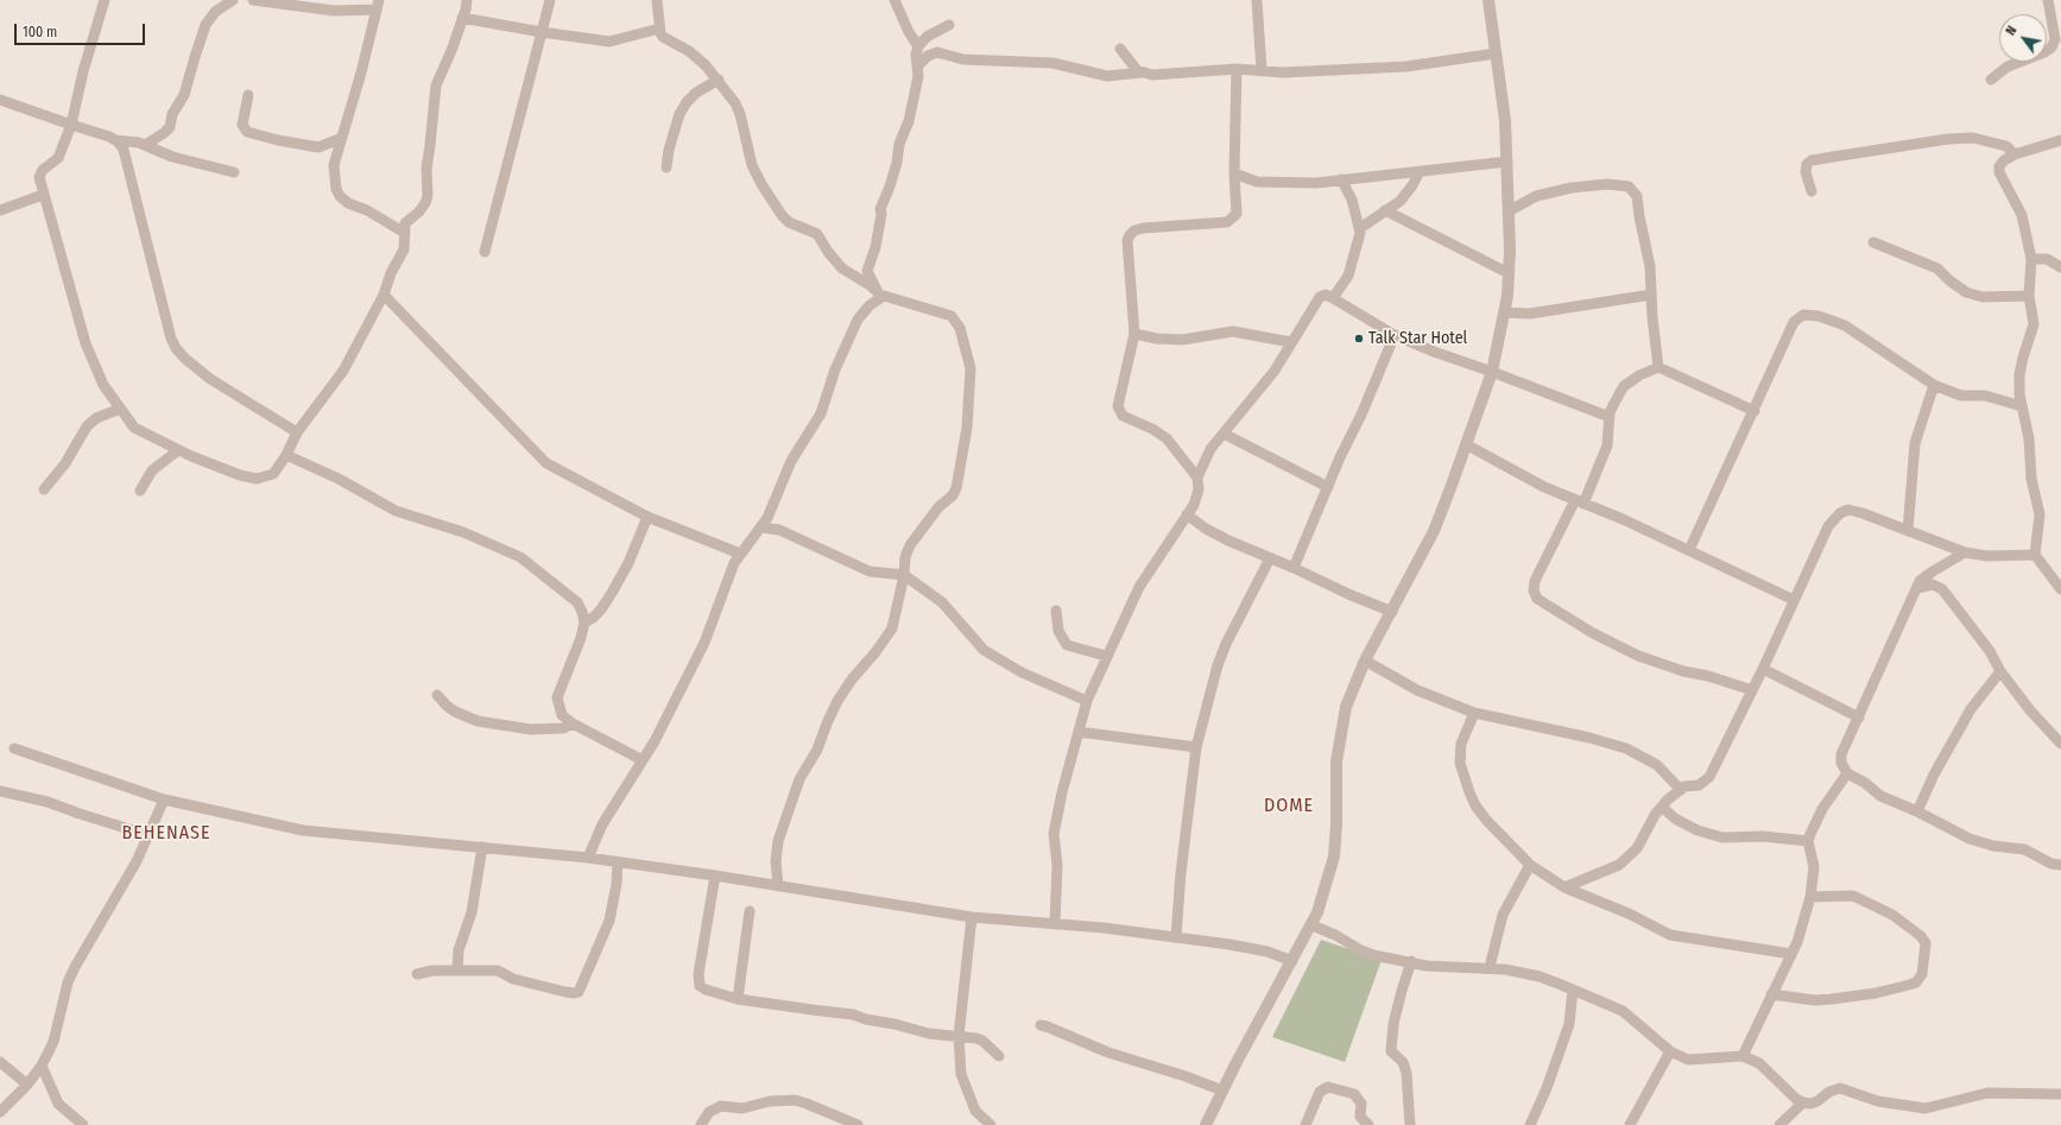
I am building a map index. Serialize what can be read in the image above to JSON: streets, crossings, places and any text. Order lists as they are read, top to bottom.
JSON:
{
  "districts": ["DOME", "BEHENASE"],
  "places": ["Talk Star Hotel"],
  "scale_bar": "100 m",
  "north": "top left"
}
